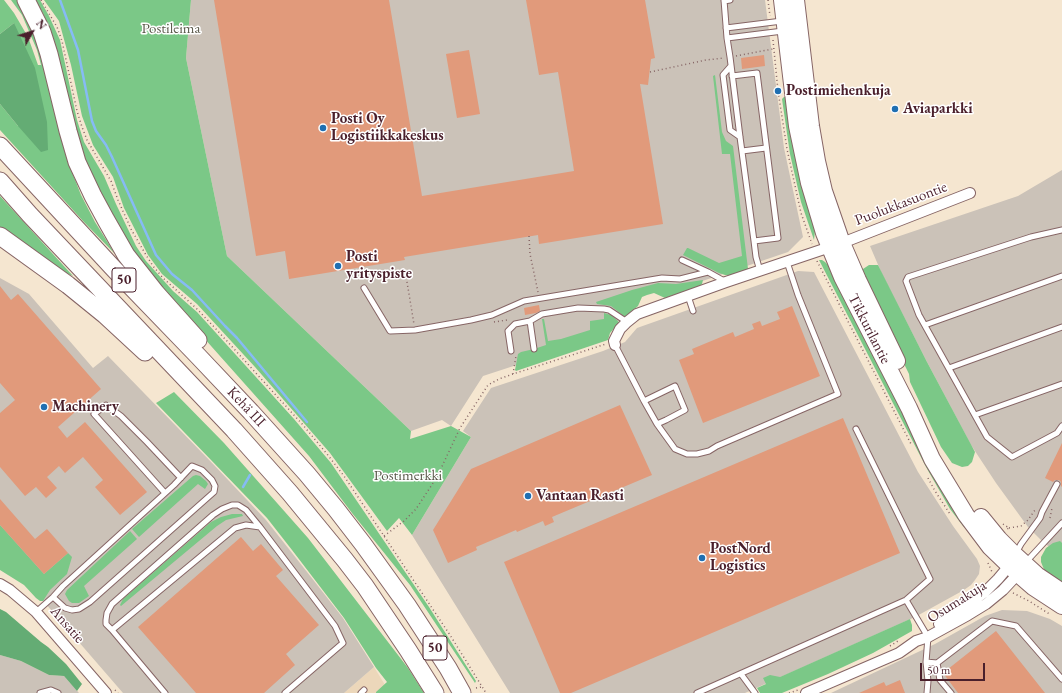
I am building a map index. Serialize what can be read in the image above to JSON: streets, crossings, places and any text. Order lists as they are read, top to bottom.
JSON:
{
  "streets": {
    "highway": ["50", "Kehä III"],
    "main road": ["Tikkurilantie"],
    "street": ["Puolukkasuontie", "Osumakuja", "Ansatie"]
  },
  "crossings": [
    ["Puolukkasuontie", "Tikkurilantie"],
    ["Tikkurilantie", "Osumakuja"]
  ],
  "parks": ["Postileima", "Postimerkki"],
  "places": [
    "Postimiehenkuja",
    "Aviaparkki",
    "Posti Oy Logistiikkakeskus",
    "Posti yrityspiste",
    "Machinery",
    "Vantaan Rasti",
    "PostNord Logistics"
  ],
  "scale_bar": "50 m",
  "north": "top right"
}
